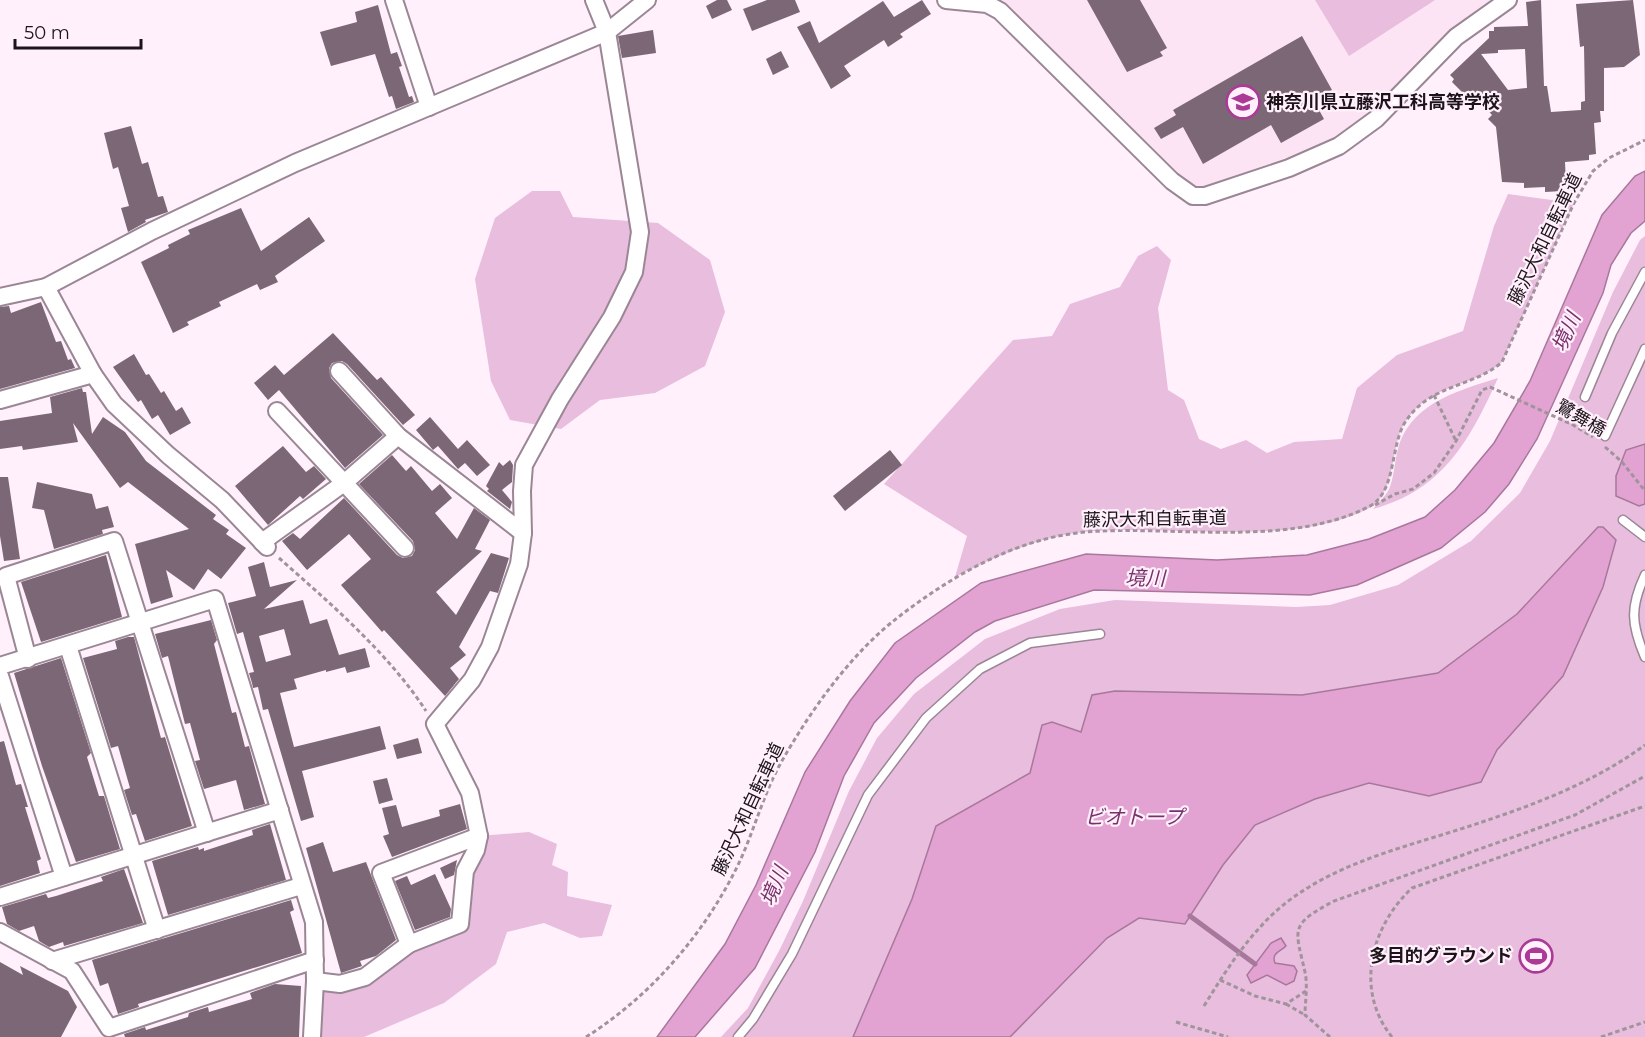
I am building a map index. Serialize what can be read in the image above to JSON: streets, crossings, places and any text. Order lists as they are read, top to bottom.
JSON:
{
  "streets": {
    "path": ["藤沢大和自転車道", "鷺舞橋"]
  },
  "water": ["境川", "ビオトープ"],
  "places": {
    "school or university": ["神奈川県立藤沢工科高等学校"],
    "sports": ["多目的グラウンド"]
  },
  "scale_bar": "50 m"
}
